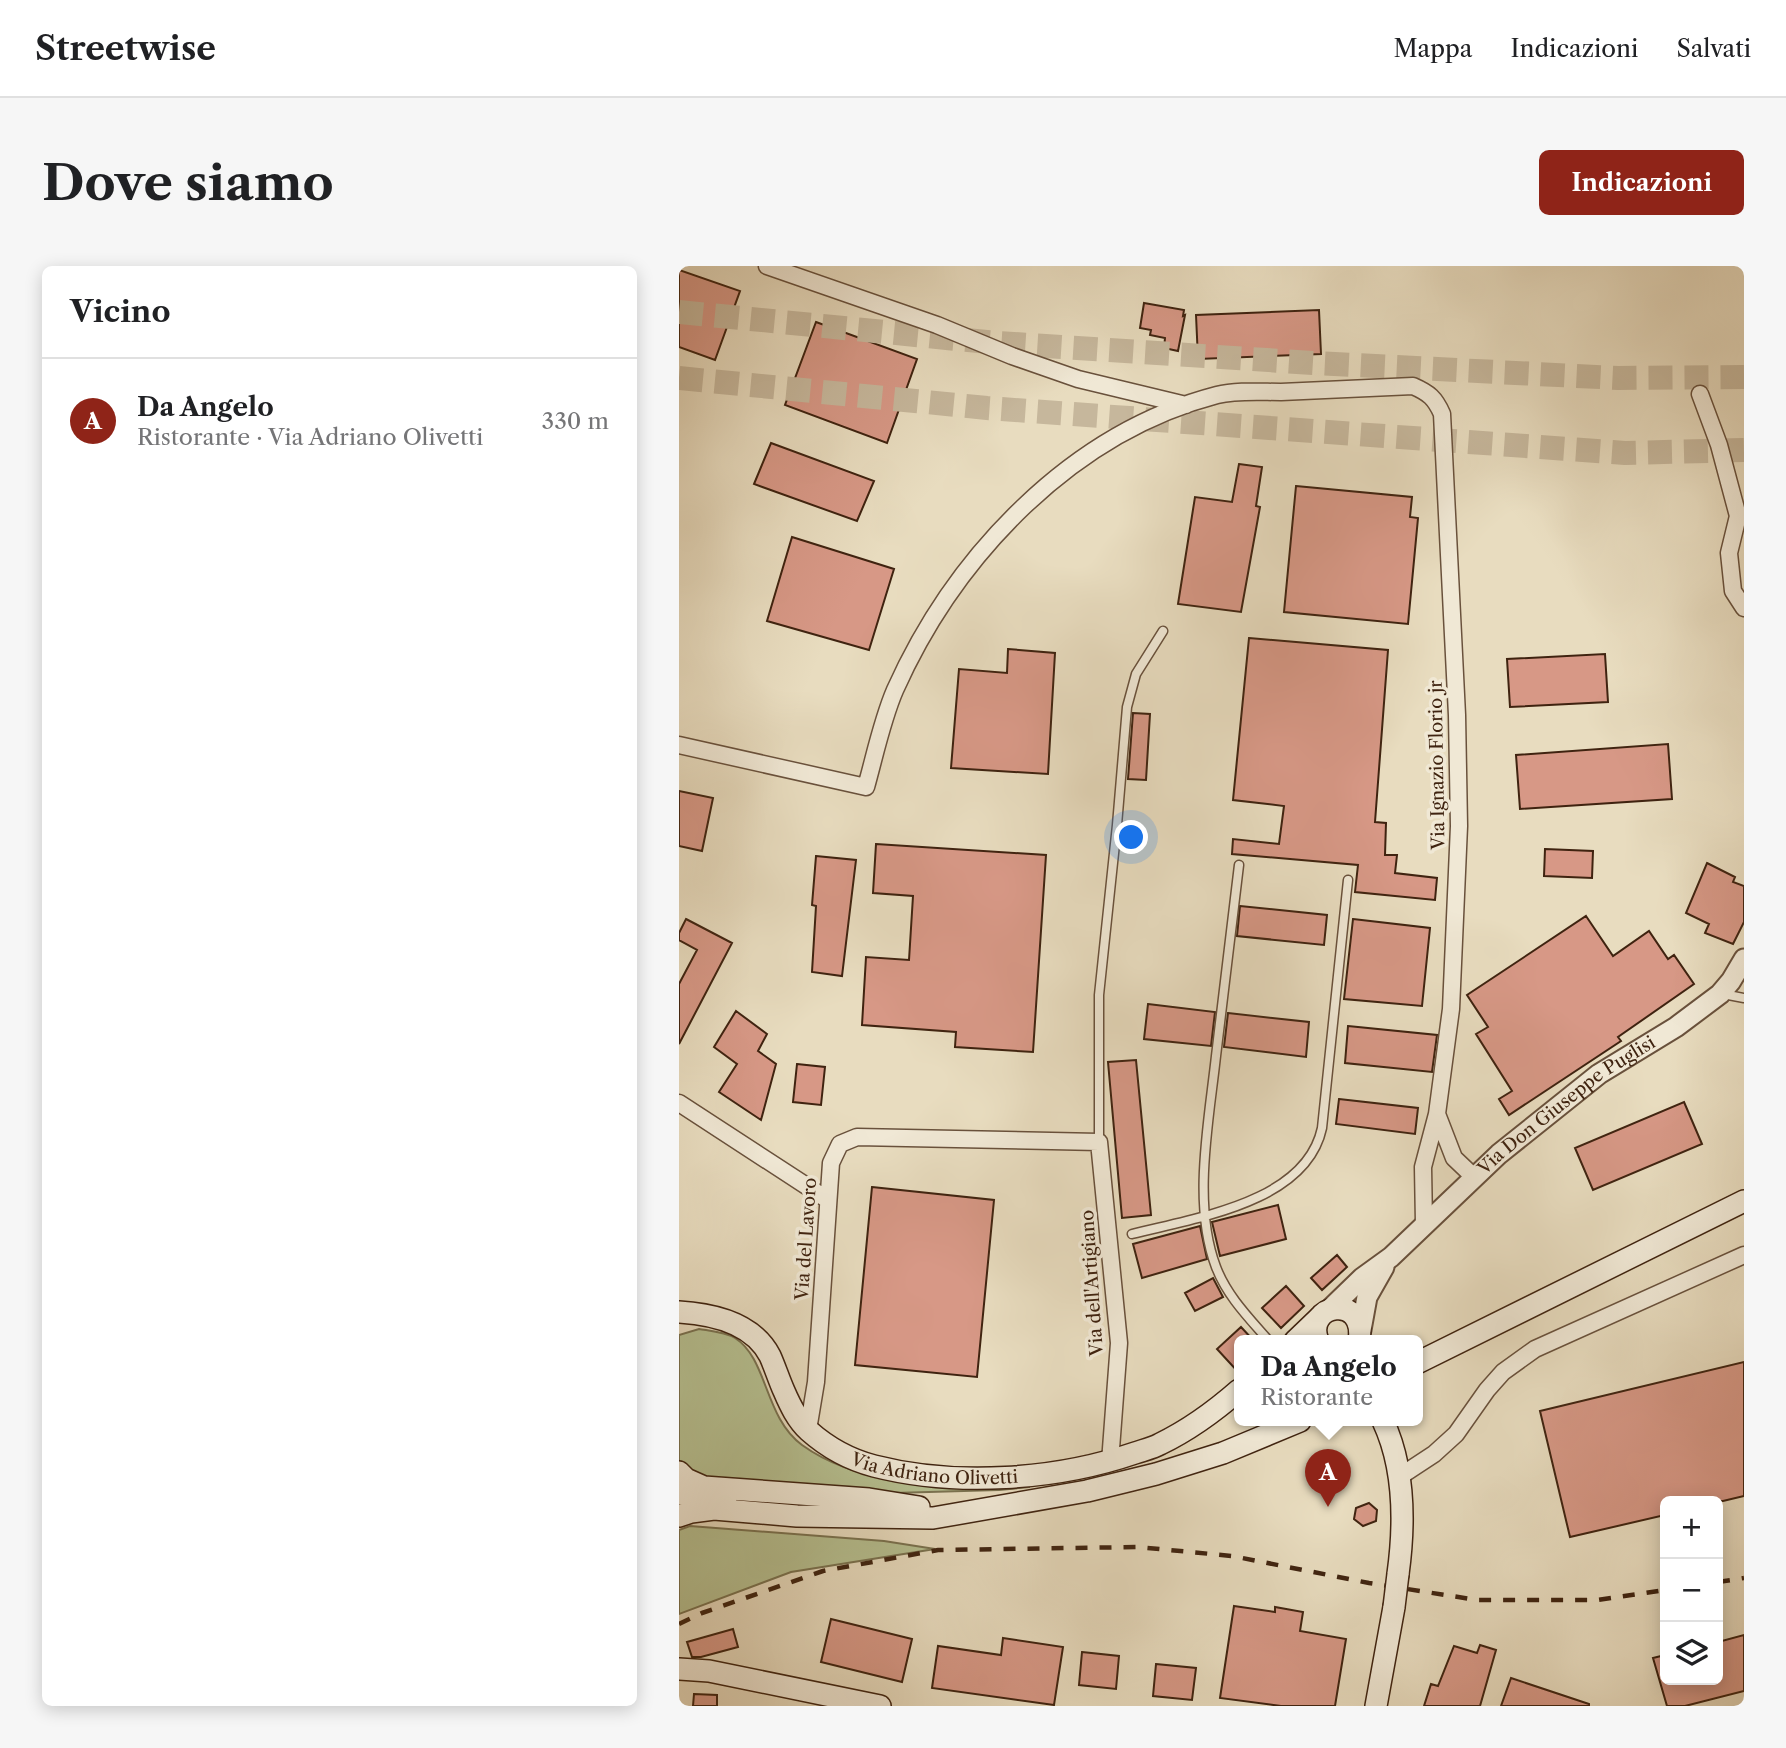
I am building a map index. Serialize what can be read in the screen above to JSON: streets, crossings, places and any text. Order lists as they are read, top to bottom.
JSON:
{
  "streets": {
    "main road": ["Via Adriano Olivetti"],
    "street": [
      "Via Ignazio Florio jr",
      "Via Don Giuseppe Puglisi",
      "Via del Lavoro",
      "Via dell'Artigiano"
    ]
  },
  "crossings": [
    ["Via Ignazio Florio jr", "Via Don Giuseppe Puglisi"],
    ["Via del Lavoro", "Via dell'Artigiano"],
    ["Via del Lavoro", "Via Adriano Olivetti"],
    ["Via dell'Artigiano", "Via Adriano Olivetti"]
  ],
  "page": {
    "header": "Streetwise",
    "nav": ["Mappa", "Indicazioni", "Salvati"],
    "buttons": "Indicazioni",
    "title": "Dove siamo",
    "heading": "Vicino",
    "list": [
      {
        "mark": "A",
        "name": "Da Angelo",
        "note": "Ristorante · Via Adriano Olivetti",
        "value": "330 m"
      }
    ],
    "popup": ["Da Angelo", "Ristorante"],
    "pins": "A",
    "map_buttons": ["+", "−"]
  }
}
